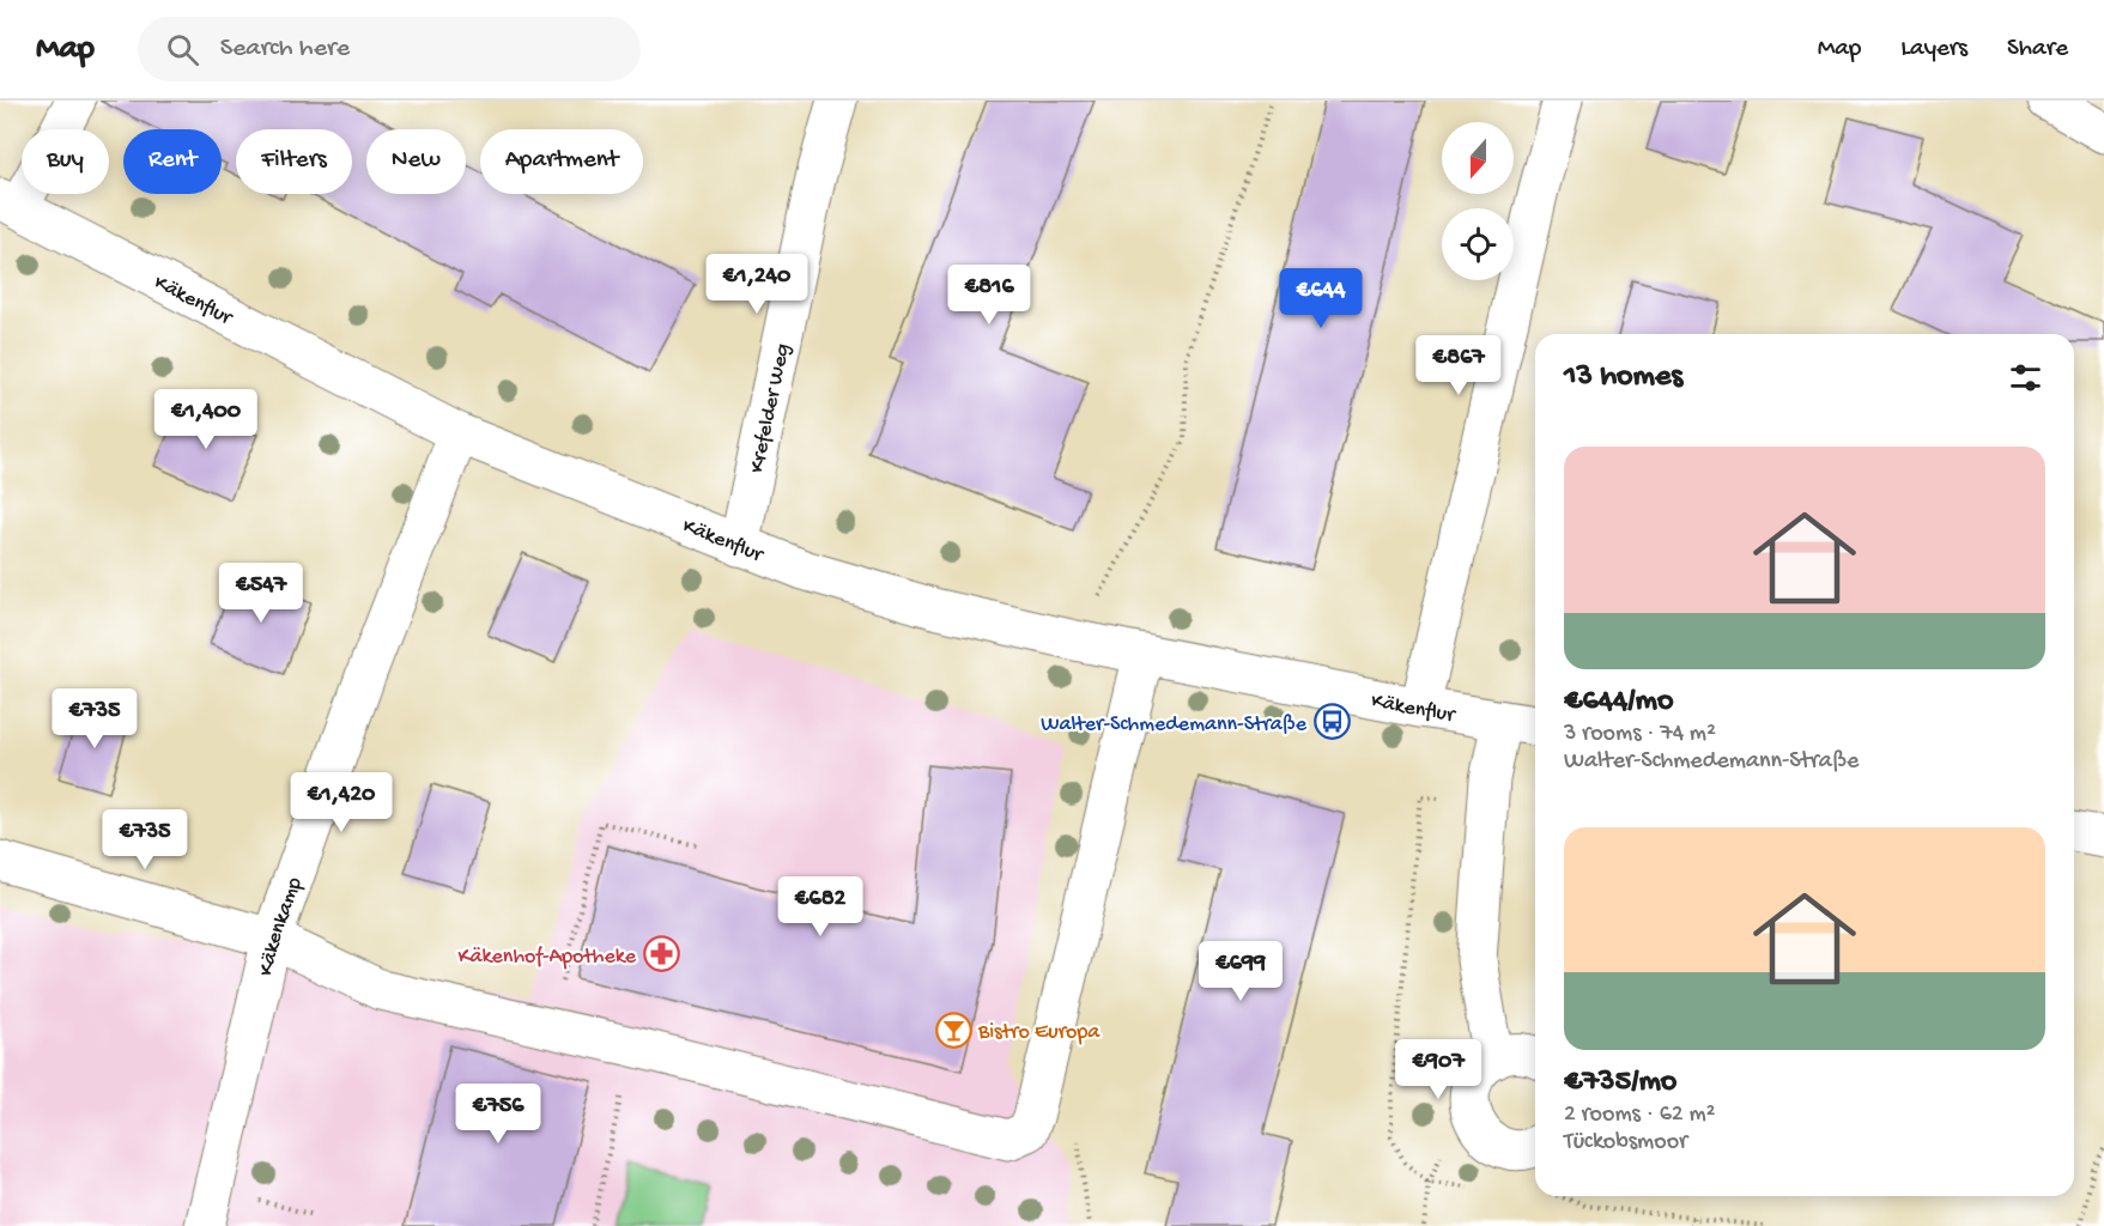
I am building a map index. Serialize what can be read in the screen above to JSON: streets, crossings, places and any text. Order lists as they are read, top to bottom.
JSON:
{
  "streets": {
    "street": ["Käkenflur", "Krefelder Weg", "Käkenkamp"]
  },
  "crossings": [
    ["Käkenflur", "Krefelder Weg"],
    ["Käkenflur", "Käkenkamp"]
  ],
  "places": {
    "bus stop": ["Walter-Schmedemann-Straße"],
    "pharmacy": ["Käkenhof-Apotheke"],
    "bar": ["Bistro Europa"]
  },
  "north": "bottom",
  "page": {
    "header": "Map",
    "search": "Search here",
    "nav": ["Map", "Layers", "Share"],
    "chip": [
      "Buy",
      "Rent",
      "Filters",
      "New",
      "Apartment"
    ],
    "price": [
      "€1,240",
      "€816",
      "€644",
      "€867",
      "€1,400",
      "€547",
      "€735",
      "€1,420",
      "€735",
      "€682",
      "€699",
      "€907",
      "€756"
    ],
    "heading": "13 homes",
    "list": [
      {
        "name": "€644/mo",
        "note": "3 rooms · 74 m² · Walter-Schmedemann-Straße"
      },
      {
        "name": "€735/mo",
        "note": "2 rooms · 62 m² · Tückobsmoor"
      }
    ]
  }
}
